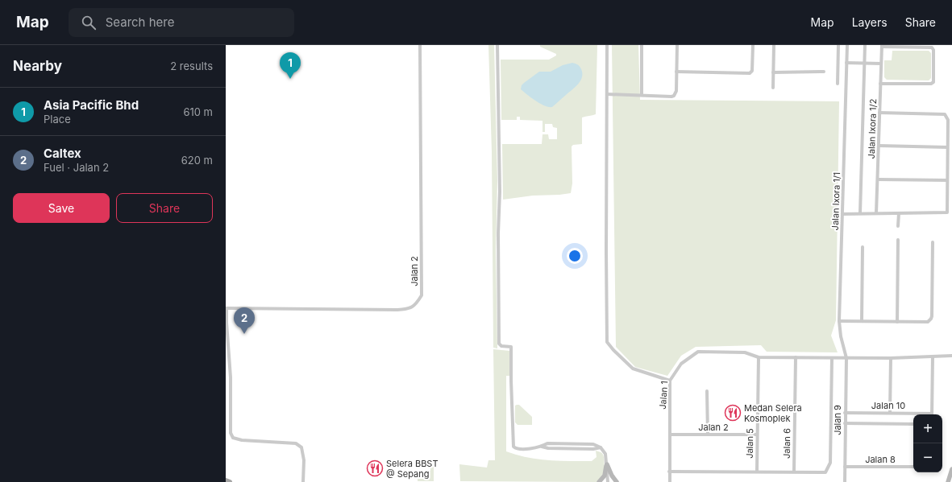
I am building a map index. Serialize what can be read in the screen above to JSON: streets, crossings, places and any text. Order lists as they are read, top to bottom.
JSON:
{
  "streets": {
    "street": [
      "Jalan Ixora 1/2",
      "Jalan Ixora 1/1",
      "Jalan 2",
      "Jalan 1",
      "Jalan 10",
      "Jalan 9",
      "Jalan 5",
      "Jalan 6",
      "Jalan 8"
    ]
  },
  "crossings": [
    ["Jalan Ixora 1/1", "Jalan 9"],
    ["Jalan 2", "Jalan 1"],
    ["Jalan 2", "Jalan 5"],
    ["Jalan 1", "Jalan 5"],
    ["Jalan 10", "Jalan 9"],
    ["Jalan 9", "Jalan 8"]
  ],
  "places": {
    "restaurant": ["Medan Selera Kosmoplek", "Selera BBST @ Sepang"]
  },
  "page": {
    "header": "Map",
    "search": "Search here",
    "nav": ["Map", "Layers", "Share"],
    "heading": ["Nearby", "2 results"],
    "pins": ["1", "2"],
    "list": [
      {
        "mark": "1",
        "name": "Asia Pacific Bhd",
        "note": "Place",
        "value": "610 m"
      },
      {
        "mark": "2",
        "name": "Caltex",
        "note": "Fuel · Jalan 2",
        "value": "620 m"
      }
    ],
    "buttons": ["Save", "Share"],
    "map_buttons": ["+", "−"]
  }
}
